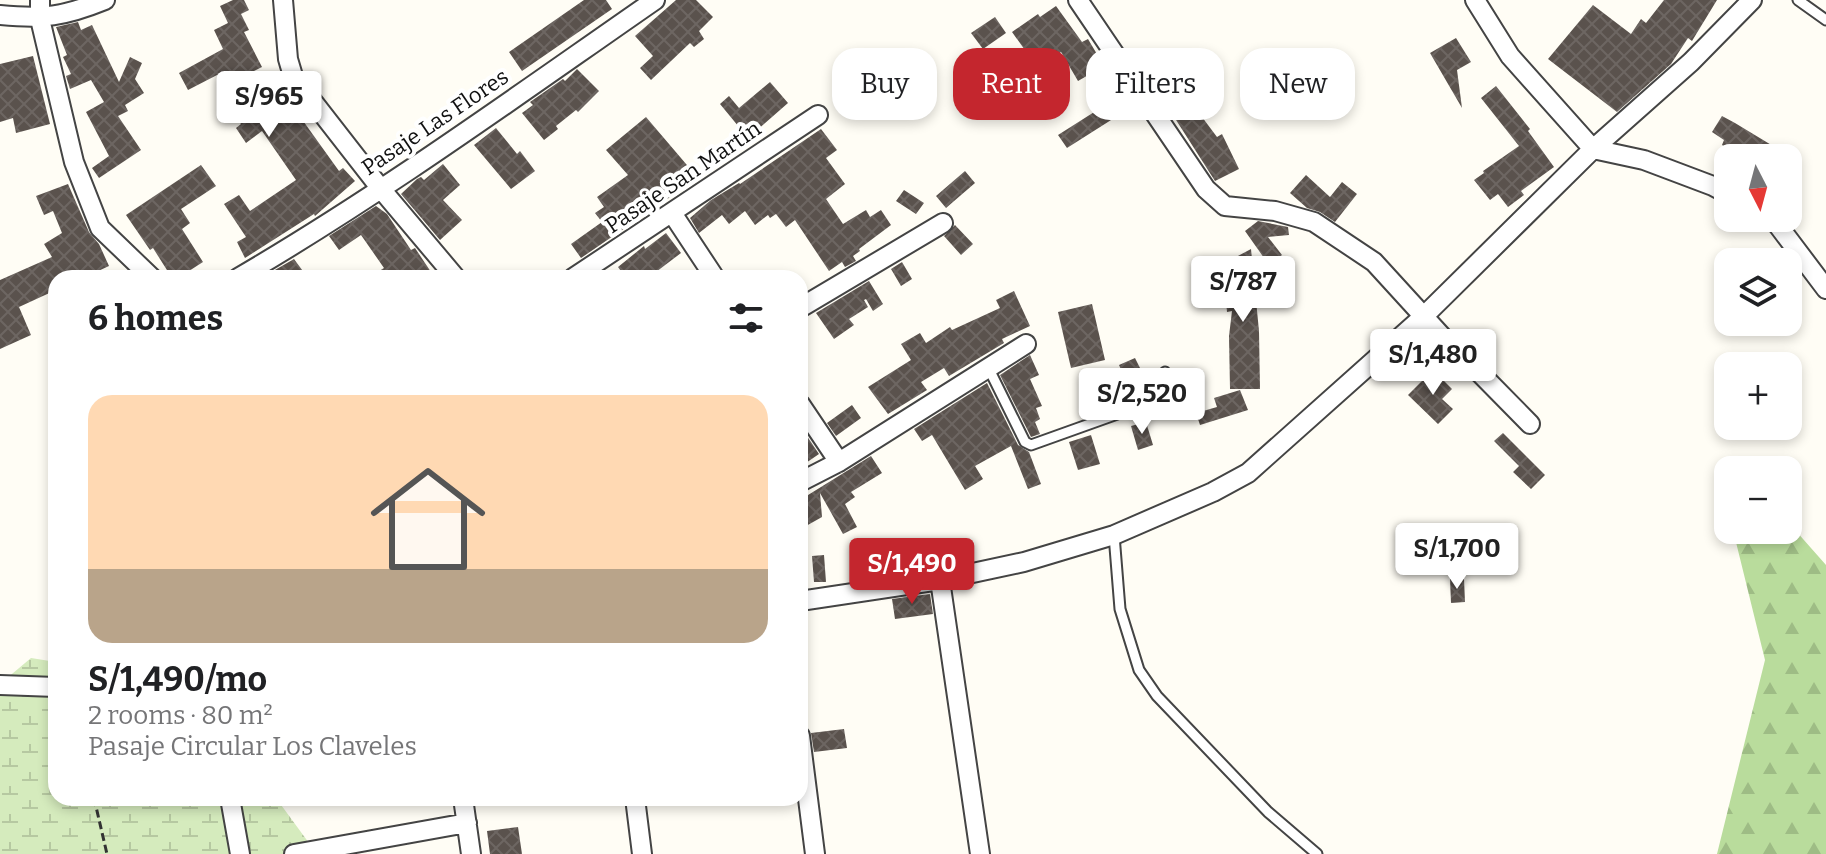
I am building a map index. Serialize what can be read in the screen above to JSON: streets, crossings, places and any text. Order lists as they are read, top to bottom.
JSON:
{
  "streets": {
    "street": ["Pasaje Las Flores", "Pasaje San Martín"]
  },
  "north": "bottom",
  "page": {
    "chip": [
      "Buy",
      "Rent",
      "Filters",
      "New"
    ],
    "price": [
      "S/965",
      "S/787",
      "S/1,480",
      "S/2,520",
      "S/1,700",
      "S/1,490"
    ],
    "map_buttons": ["+", "−"],
    "heading": "6 homes",
    "list": [
      {
        "name": "S/1,490/mo",
        "note": "2 rooms · 80 m² · Pasaje Circular Los Claveles"
      }
    ]
  }
}
